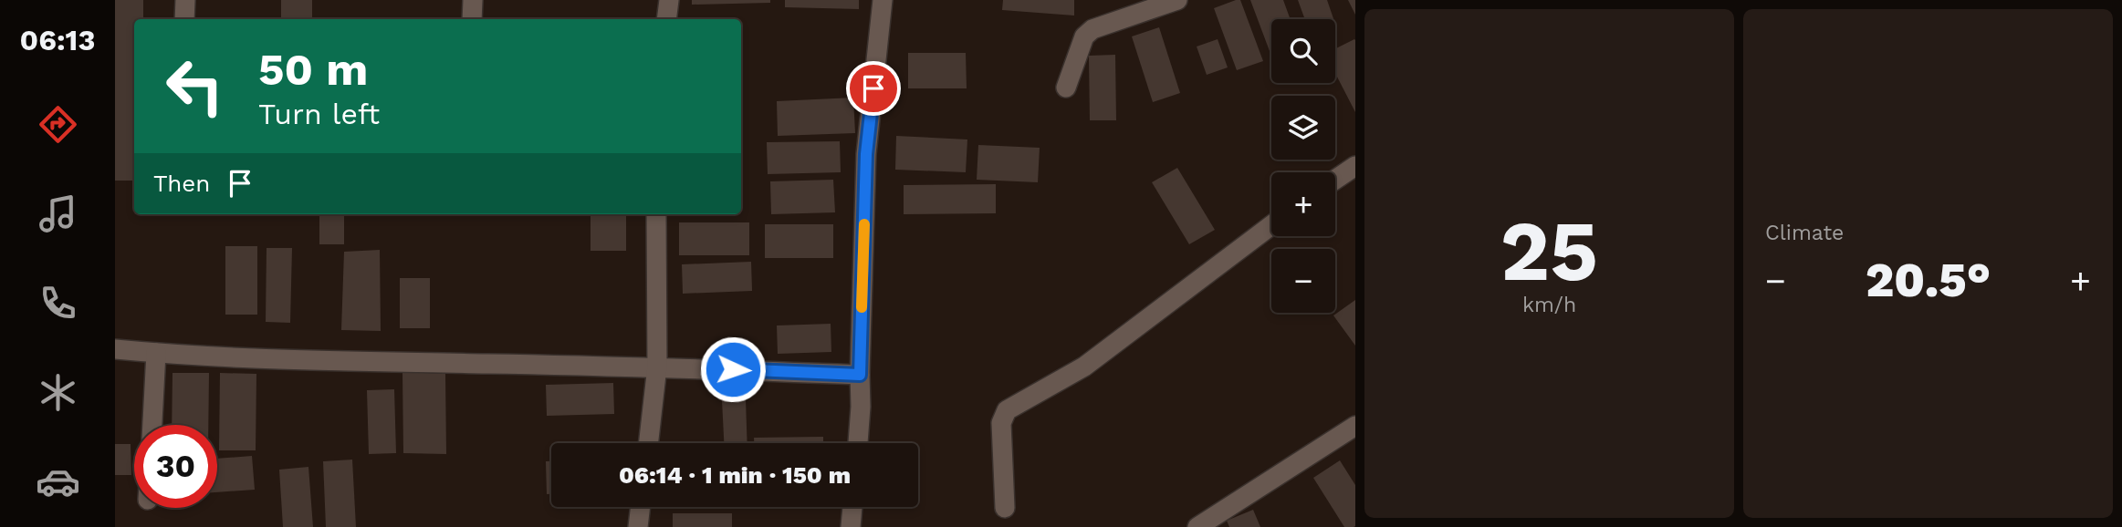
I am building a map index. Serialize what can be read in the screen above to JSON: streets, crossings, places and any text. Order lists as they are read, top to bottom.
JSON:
{
  "page": {
    "tabs": "06:13",
    "tile": [
      ["25", "km/h"],
      "Climate"
    ],
    "map_buttons": ["+", "−"],
    "turn": ["50 m", "Turn left"],
    "then": "Then",
    "heat": ["−", "20.5°", "+"],
    "limit": "30",
    "trip": "06:14 · 1 min · 150 m"
  }
}
